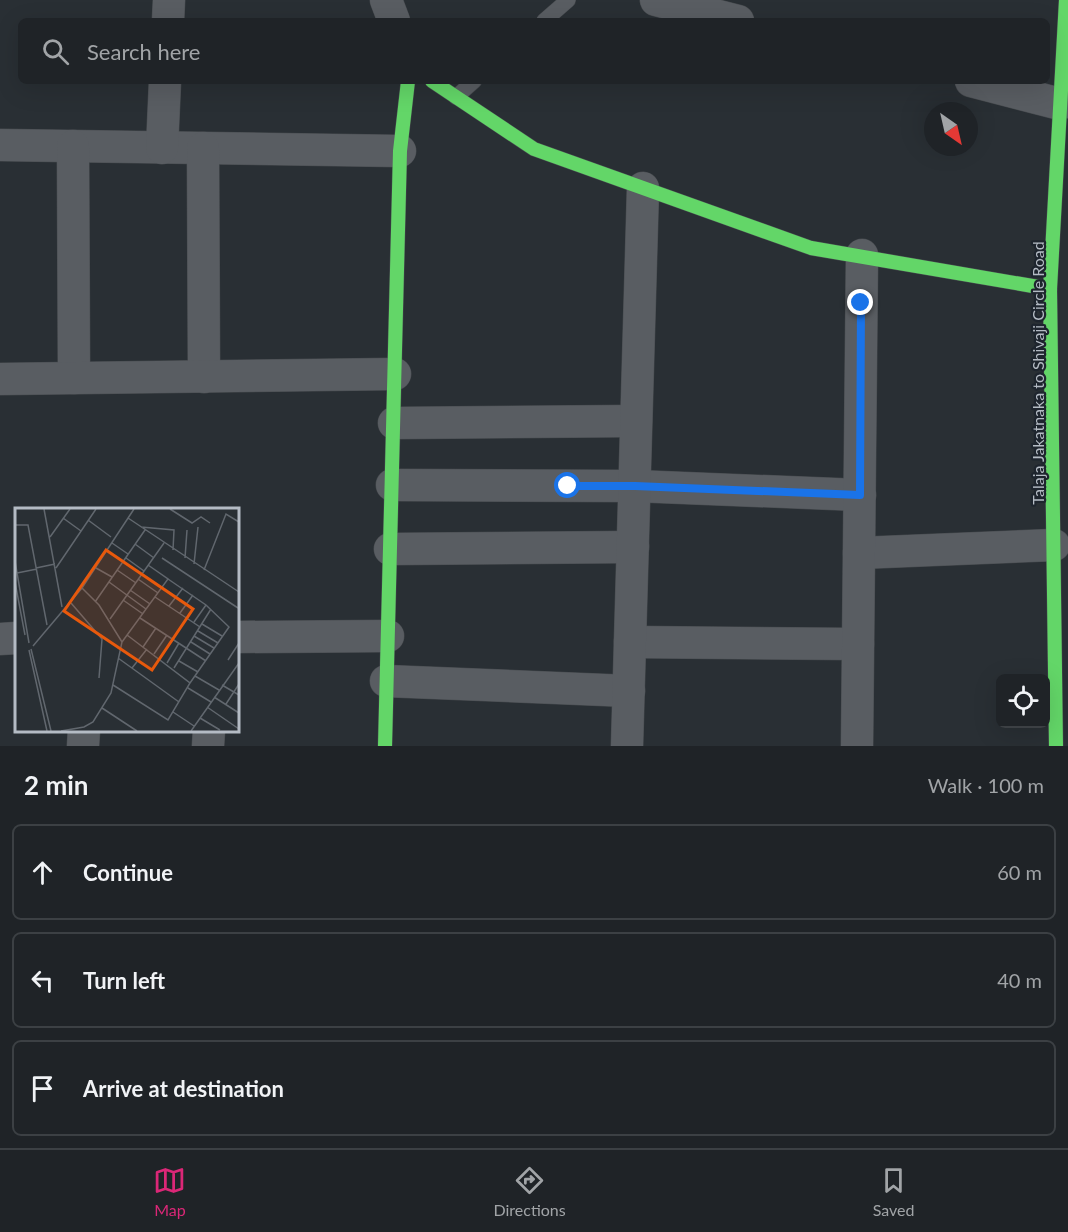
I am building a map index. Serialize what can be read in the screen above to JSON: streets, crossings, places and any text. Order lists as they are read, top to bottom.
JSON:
{
  "streets": {
    "main road": ["Talaja Jakatnaka to Shivaji Circle Road"]
  },
  "north": "bottom right",
  "page": {
    "search": "Search here",
    "heading": ["2 min", "Walk · 100 m"],
    "list": [
      ["Continue", "60 m"],
      ["Turn left", "40 m"],
      "Arrive at destination"
    ],
    "nav": ["Map", "Directions", "Saved"]
  }
}
